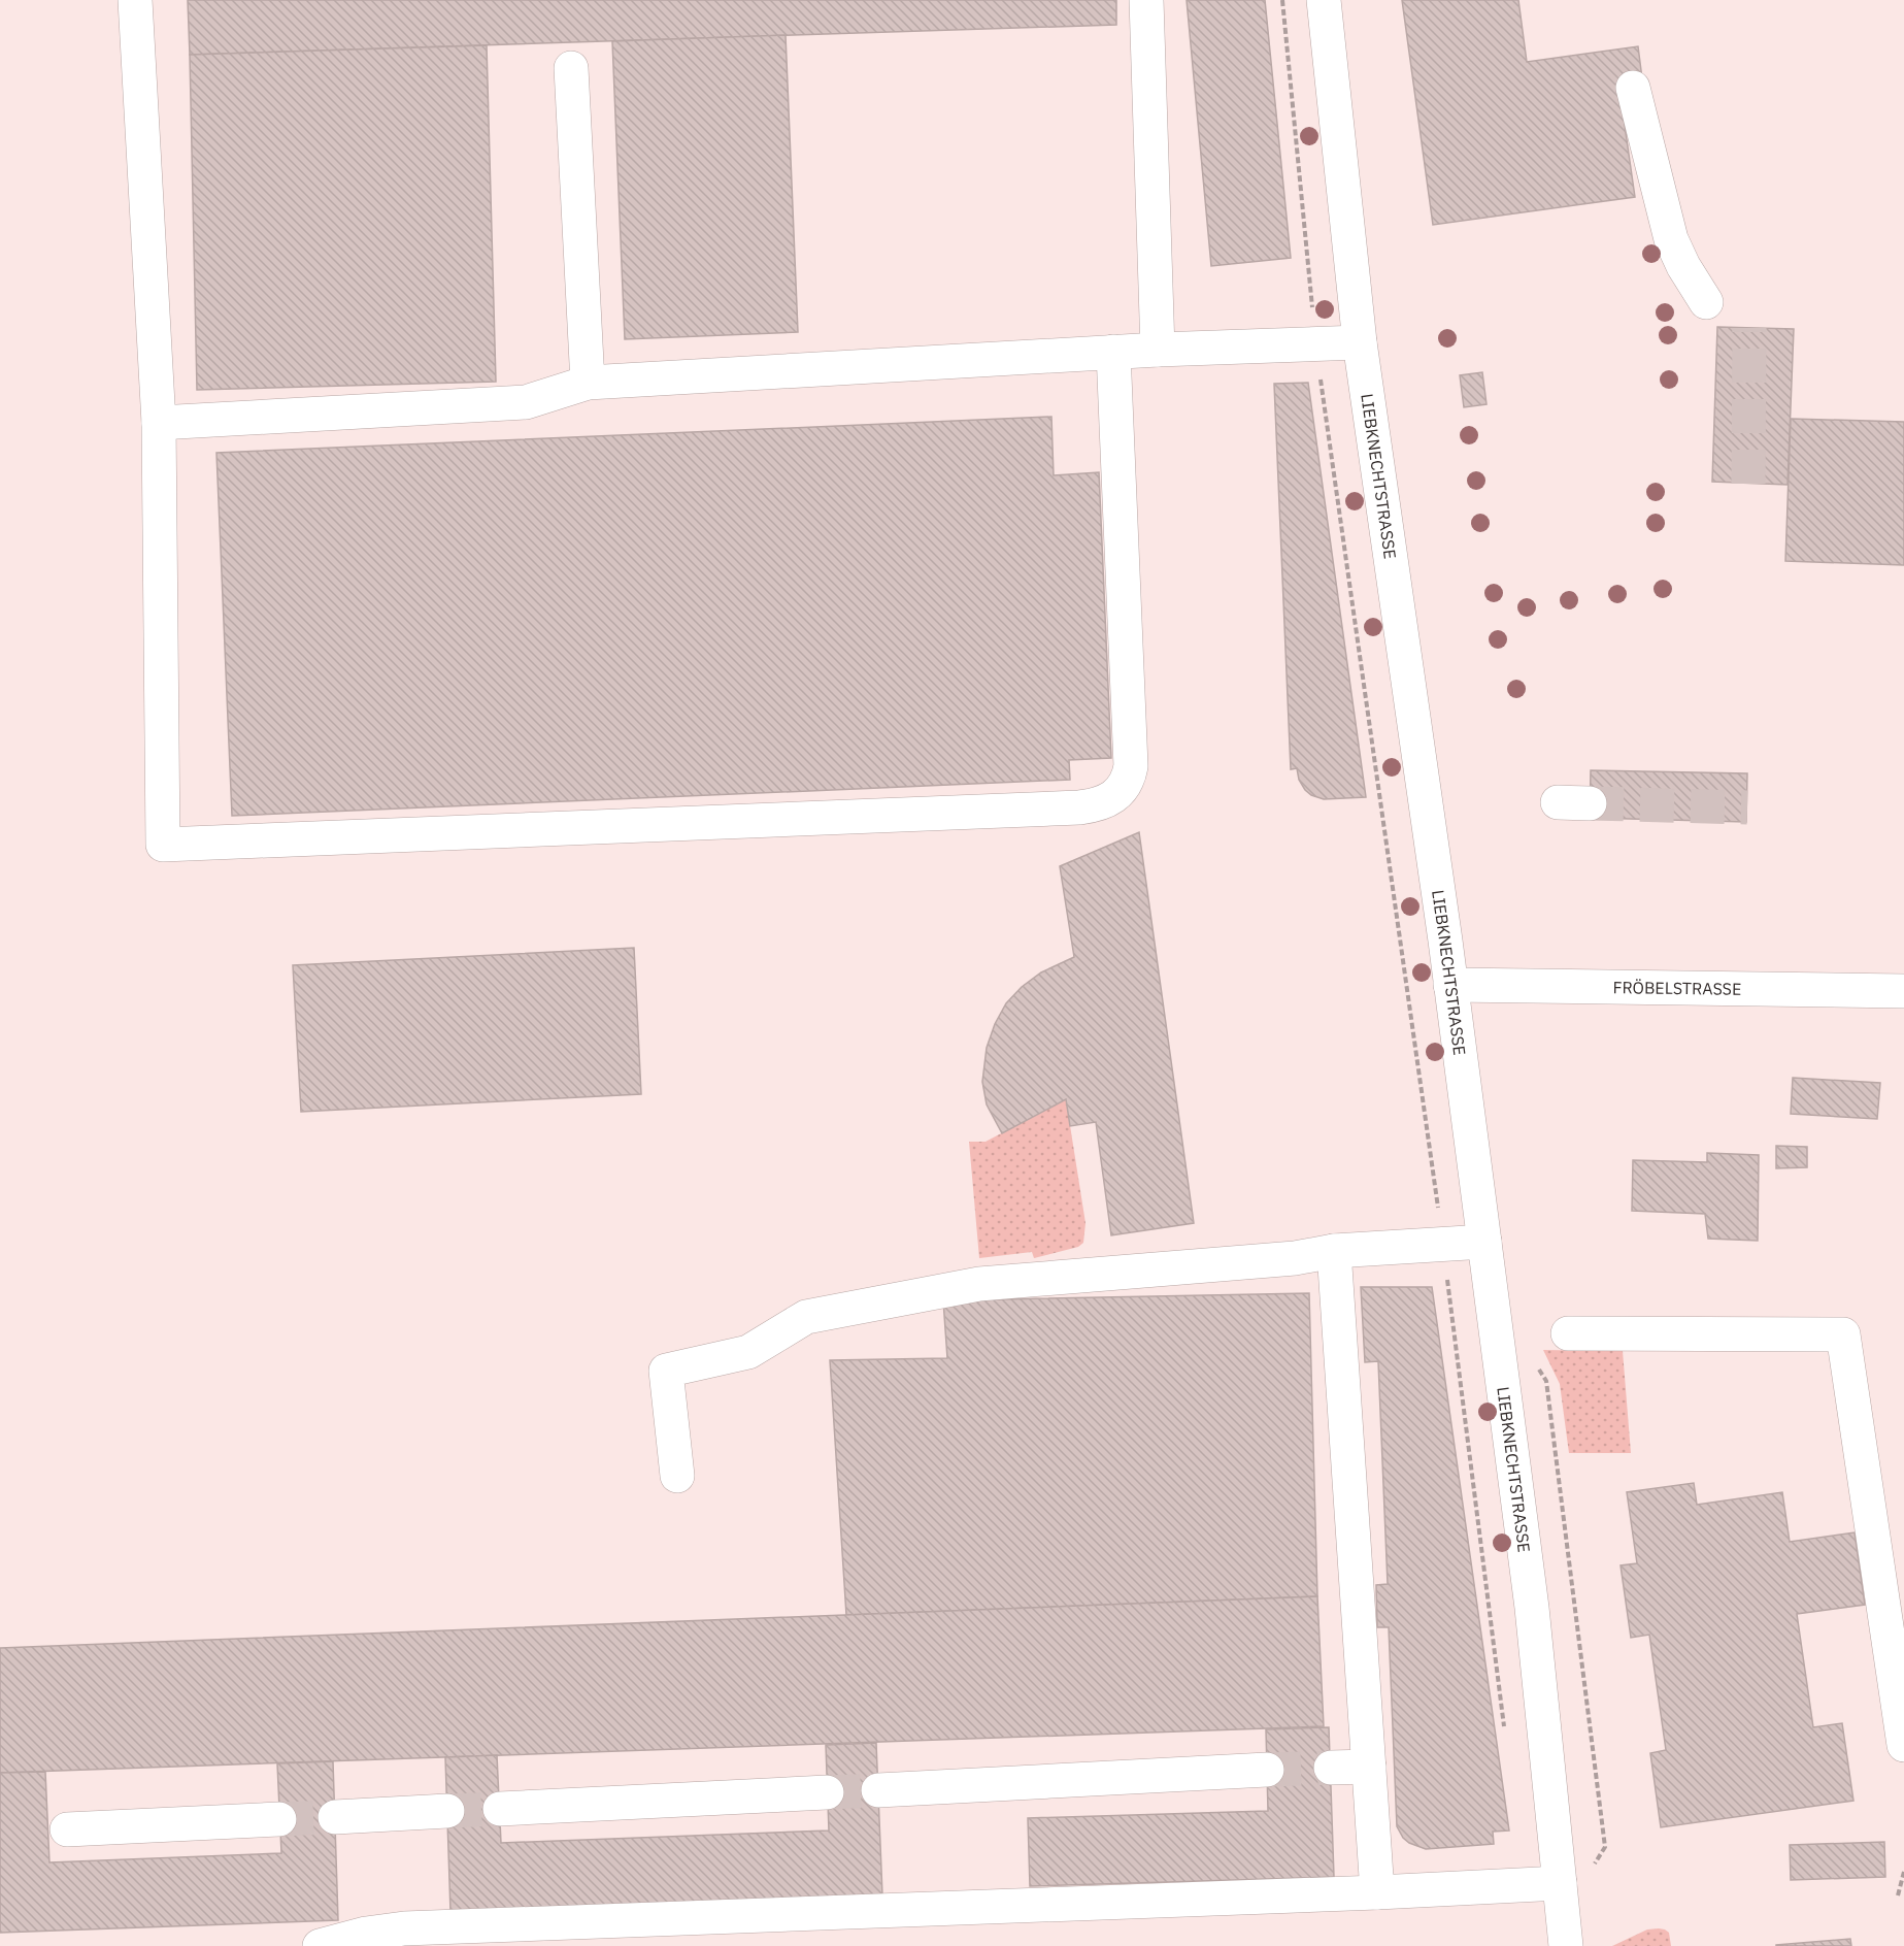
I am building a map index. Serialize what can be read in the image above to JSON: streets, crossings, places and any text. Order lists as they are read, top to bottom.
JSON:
{
  "streets": {
    "street": ["LIEBKNECHTSTRASSE", "FRÖBELSTRASSE"]
  },
  "crossings": [
    ["LIEBKNECHTSTRASSE", "FRÖBELSTRASSE"]
  ]
}
